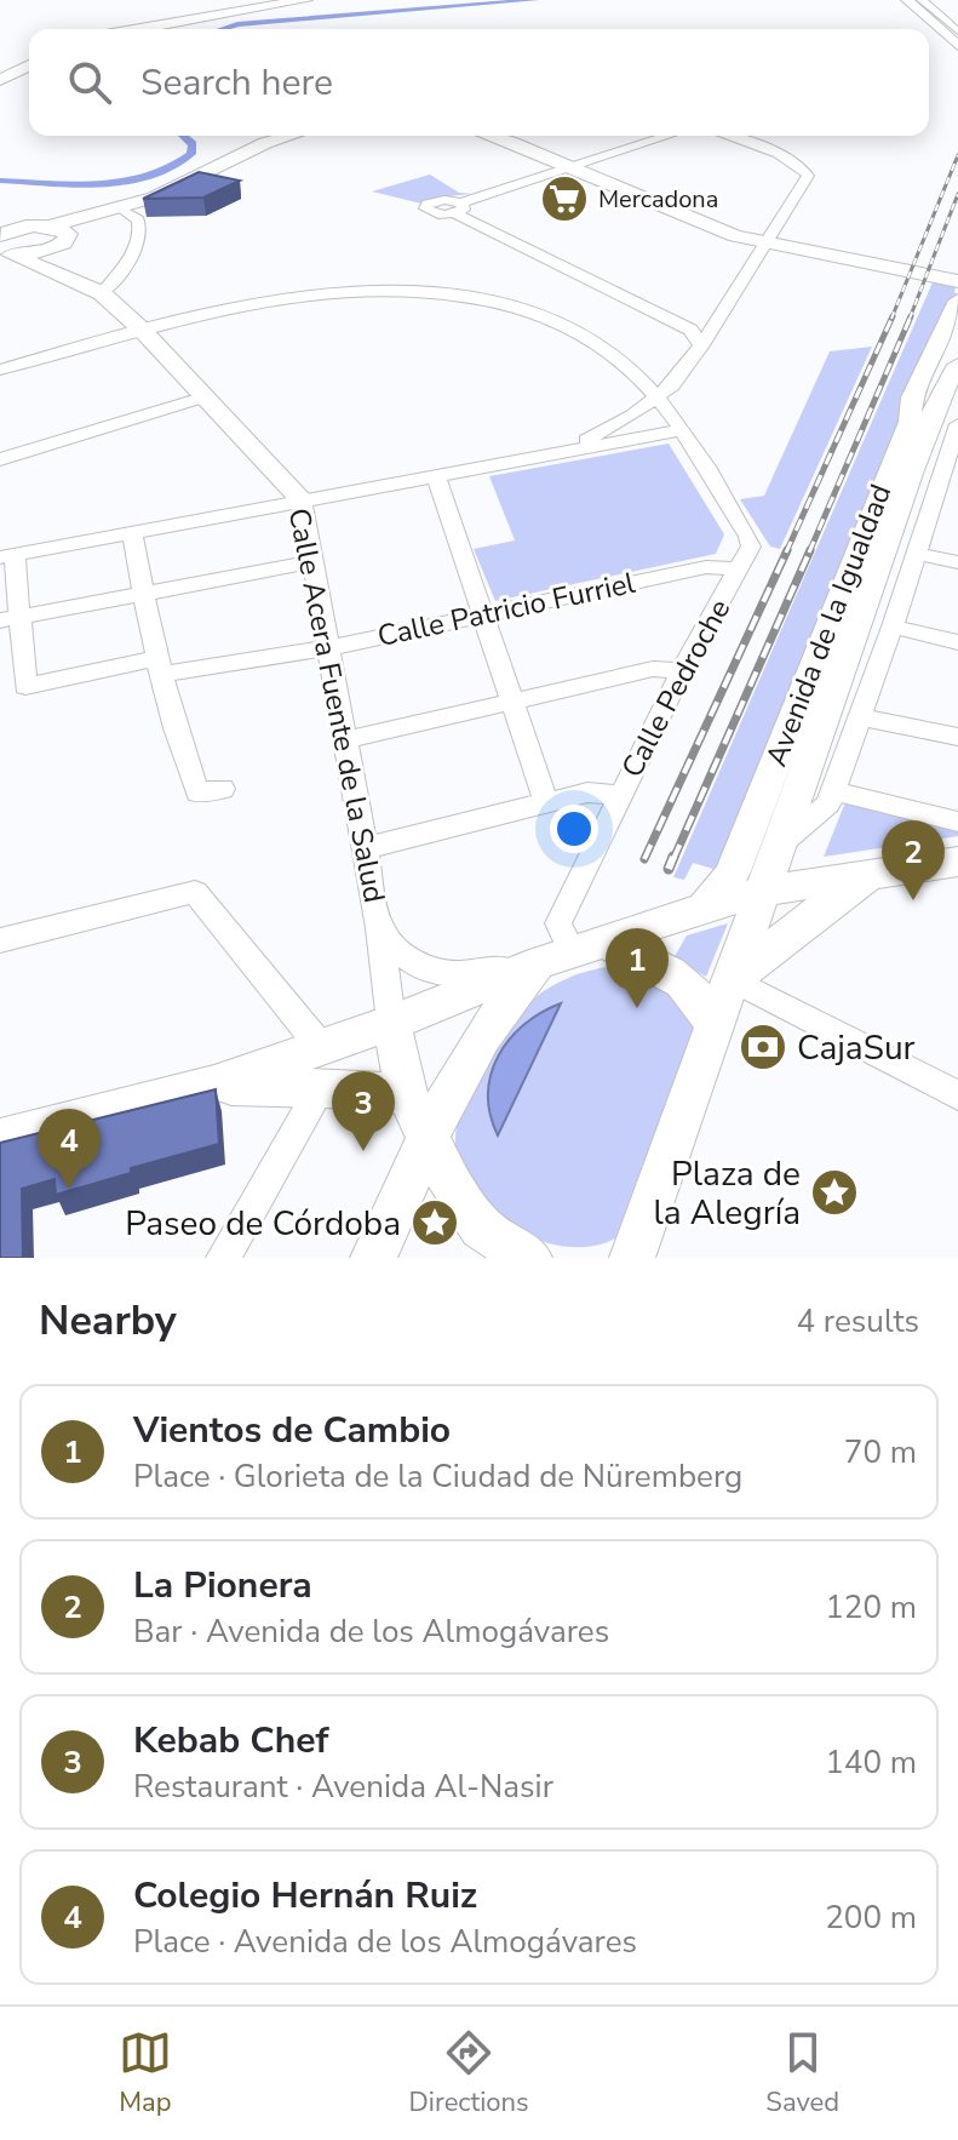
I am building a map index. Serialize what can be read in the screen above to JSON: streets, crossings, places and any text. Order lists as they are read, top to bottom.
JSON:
{
  "streets": {
    "main road": ["Avenida de la Igualdad", "Calle Acera Fuente de la Salud"],
    "street": ["Calle Patricio Furriel", "Calle Pedroche"]
  },
  "crossings": [
    ["Calle Patricio Furriel", "Calle Pedroche"],
    ["Calle Patricio Furriel", "Calle Acera Fuente de la Salud"]
  ],
  "places": {
    "supermarket": ["Mercadona"],
    "bank": ["CajaSur"],
    "place": ["Plaza de la Alegría", "Paseo de Córdoba"]
  },
  "page": {
    "search": "Search here",
    "pins": [
      "2",
      "1",
      "3",
      "4"
    ],
    "heading": ["Nearby", "4 results"],
    "list": [
      {
        "mark": "1",
        "name": "Vientos de Cambio",
        "note": "Place · Glorieta de la Ciudad de Nüremberg",
        "value": "70 m"
      },
      {
        "mark": "2",
        "name": "La Pionera",
        "note": "Bar · Avenida de los Almogávares",
        "value": "120 m"
      },
      {
        "mark": "3",
        "name": "Kebab Chef",
        "note": "Restaurant · Avenida Al-Nasir",
        "value": "140 m"
      },
      {
        "mark": "4",
        "name": "Colegio Hernán Ruiz",
        "note": "Place · Avenida de los Almogávares",
        "value": "200 m"
      }
    ],
    "nav": ["Map", "Directions", "Saved"]
  }
}
